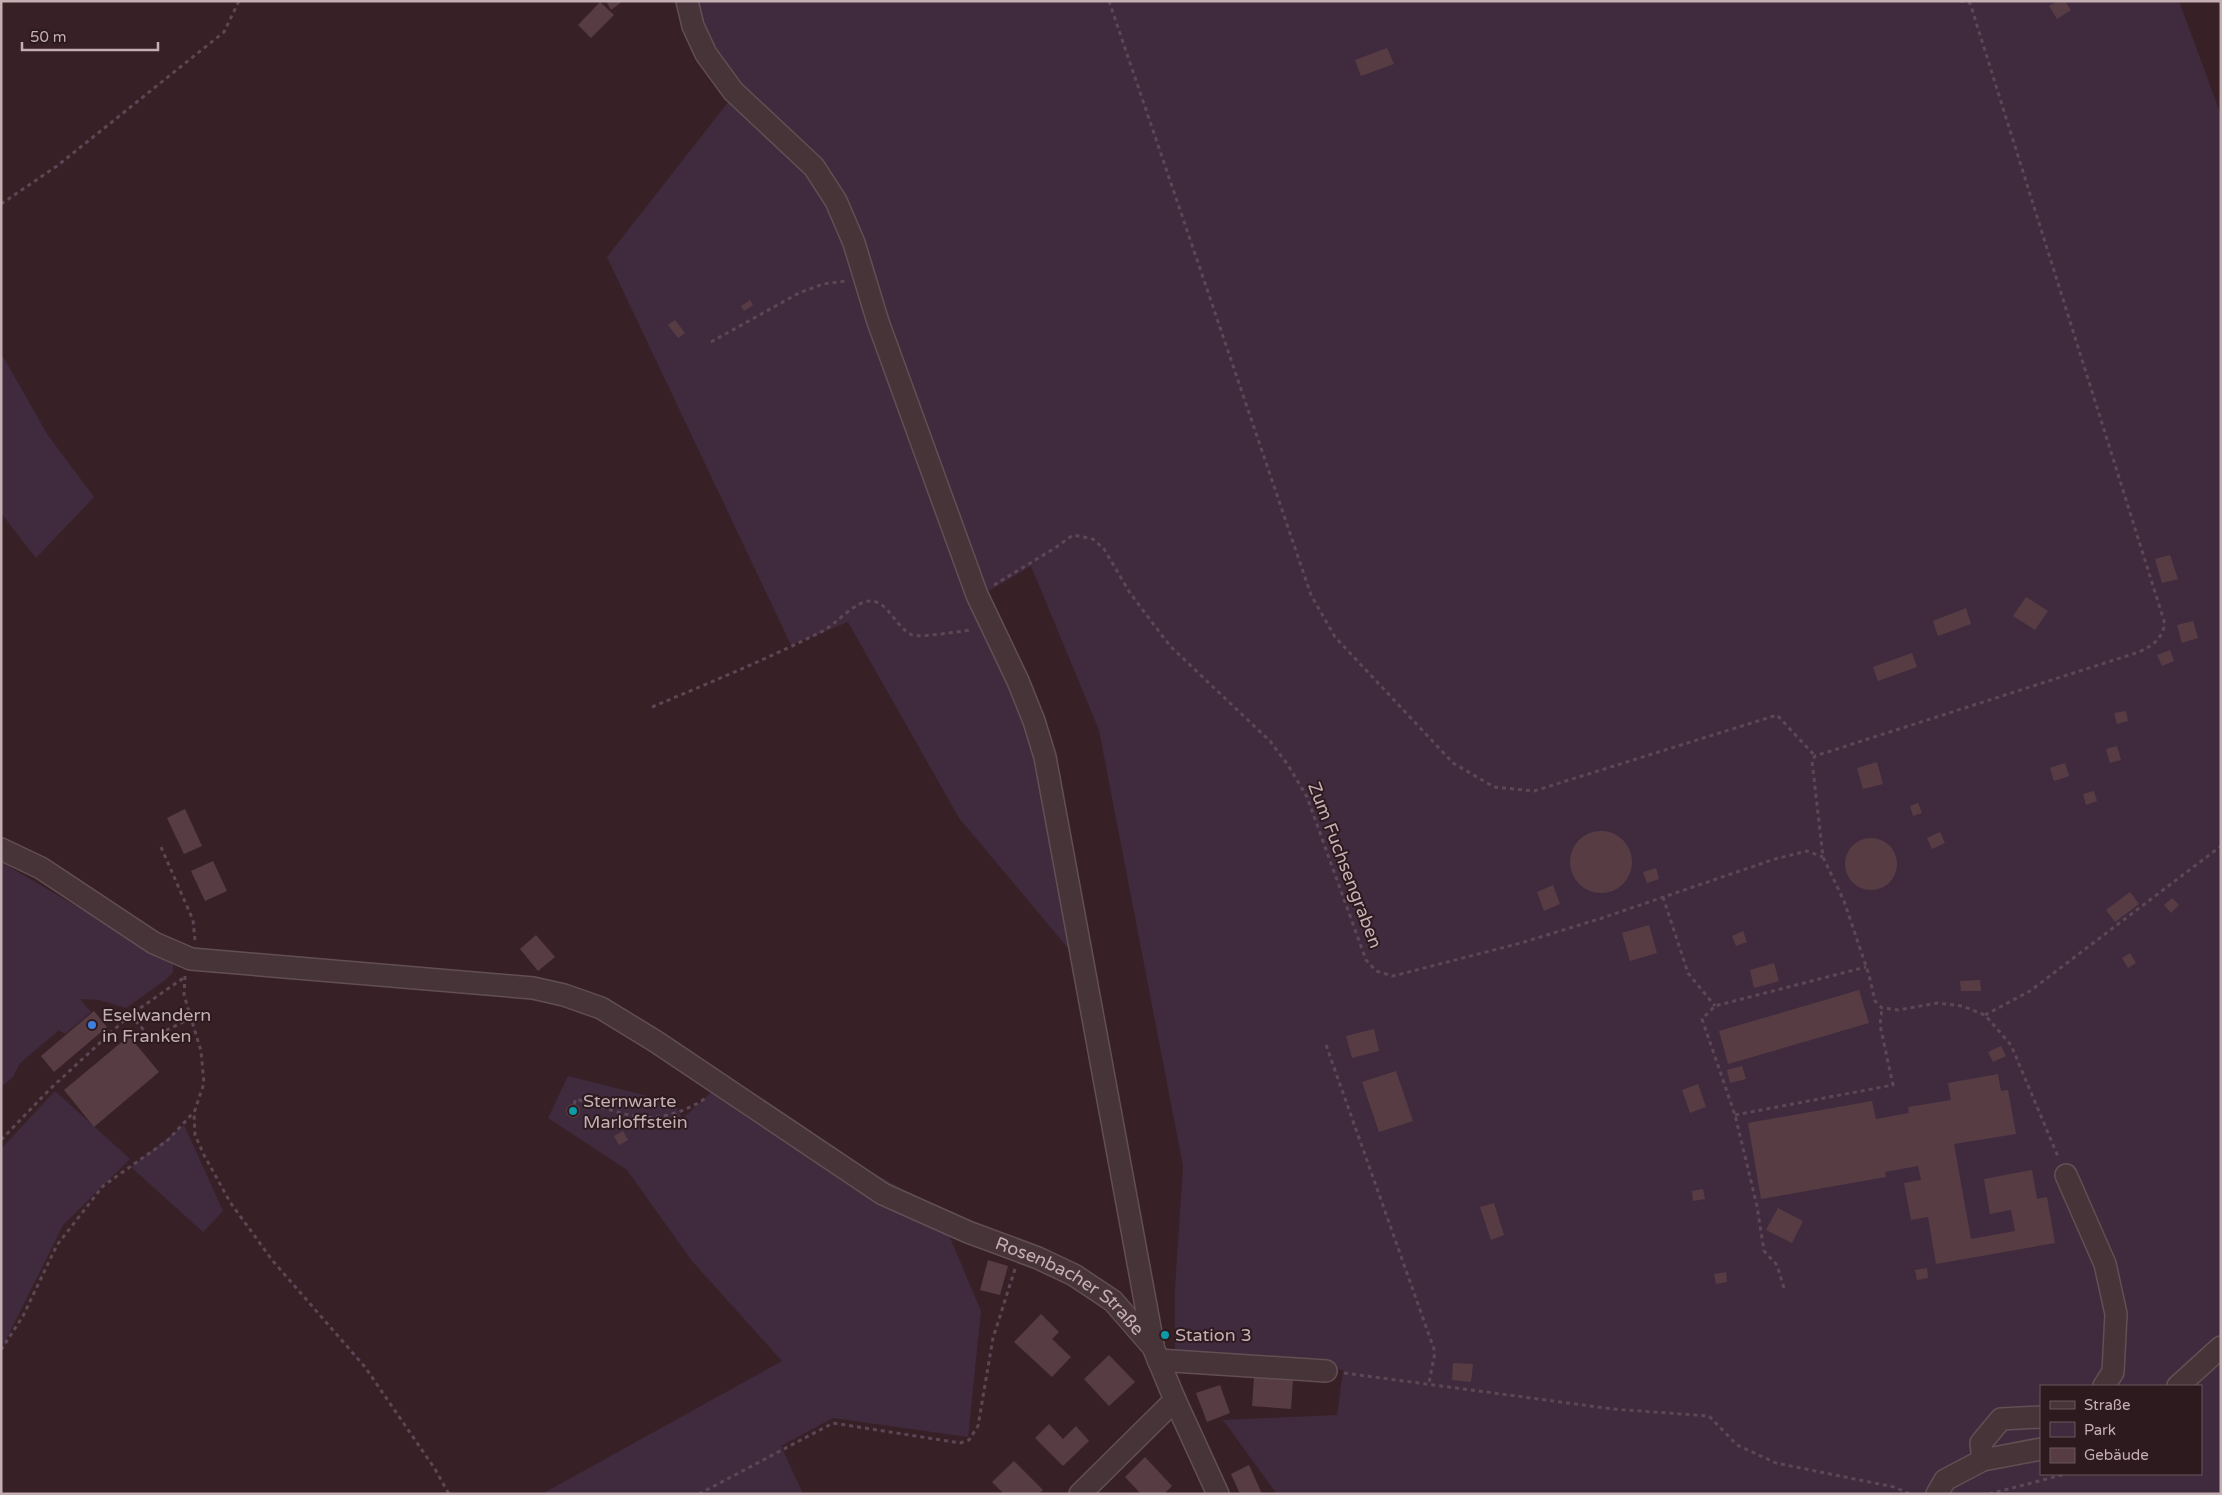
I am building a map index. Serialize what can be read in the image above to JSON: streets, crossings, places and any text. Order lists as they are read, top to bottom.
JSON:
{
  "streets": {
    "street": ["Rosenbacher Straße"],
    "path": ["Zum Fuchsengraben"]
  },
  "places": ["Eselwandern in Franken", "Sternwarte Marloffstein", "Station 3"],
  "legend": ["Straße", "Park", "Gebäude"],
  "scale_bar": "50 m"
}
